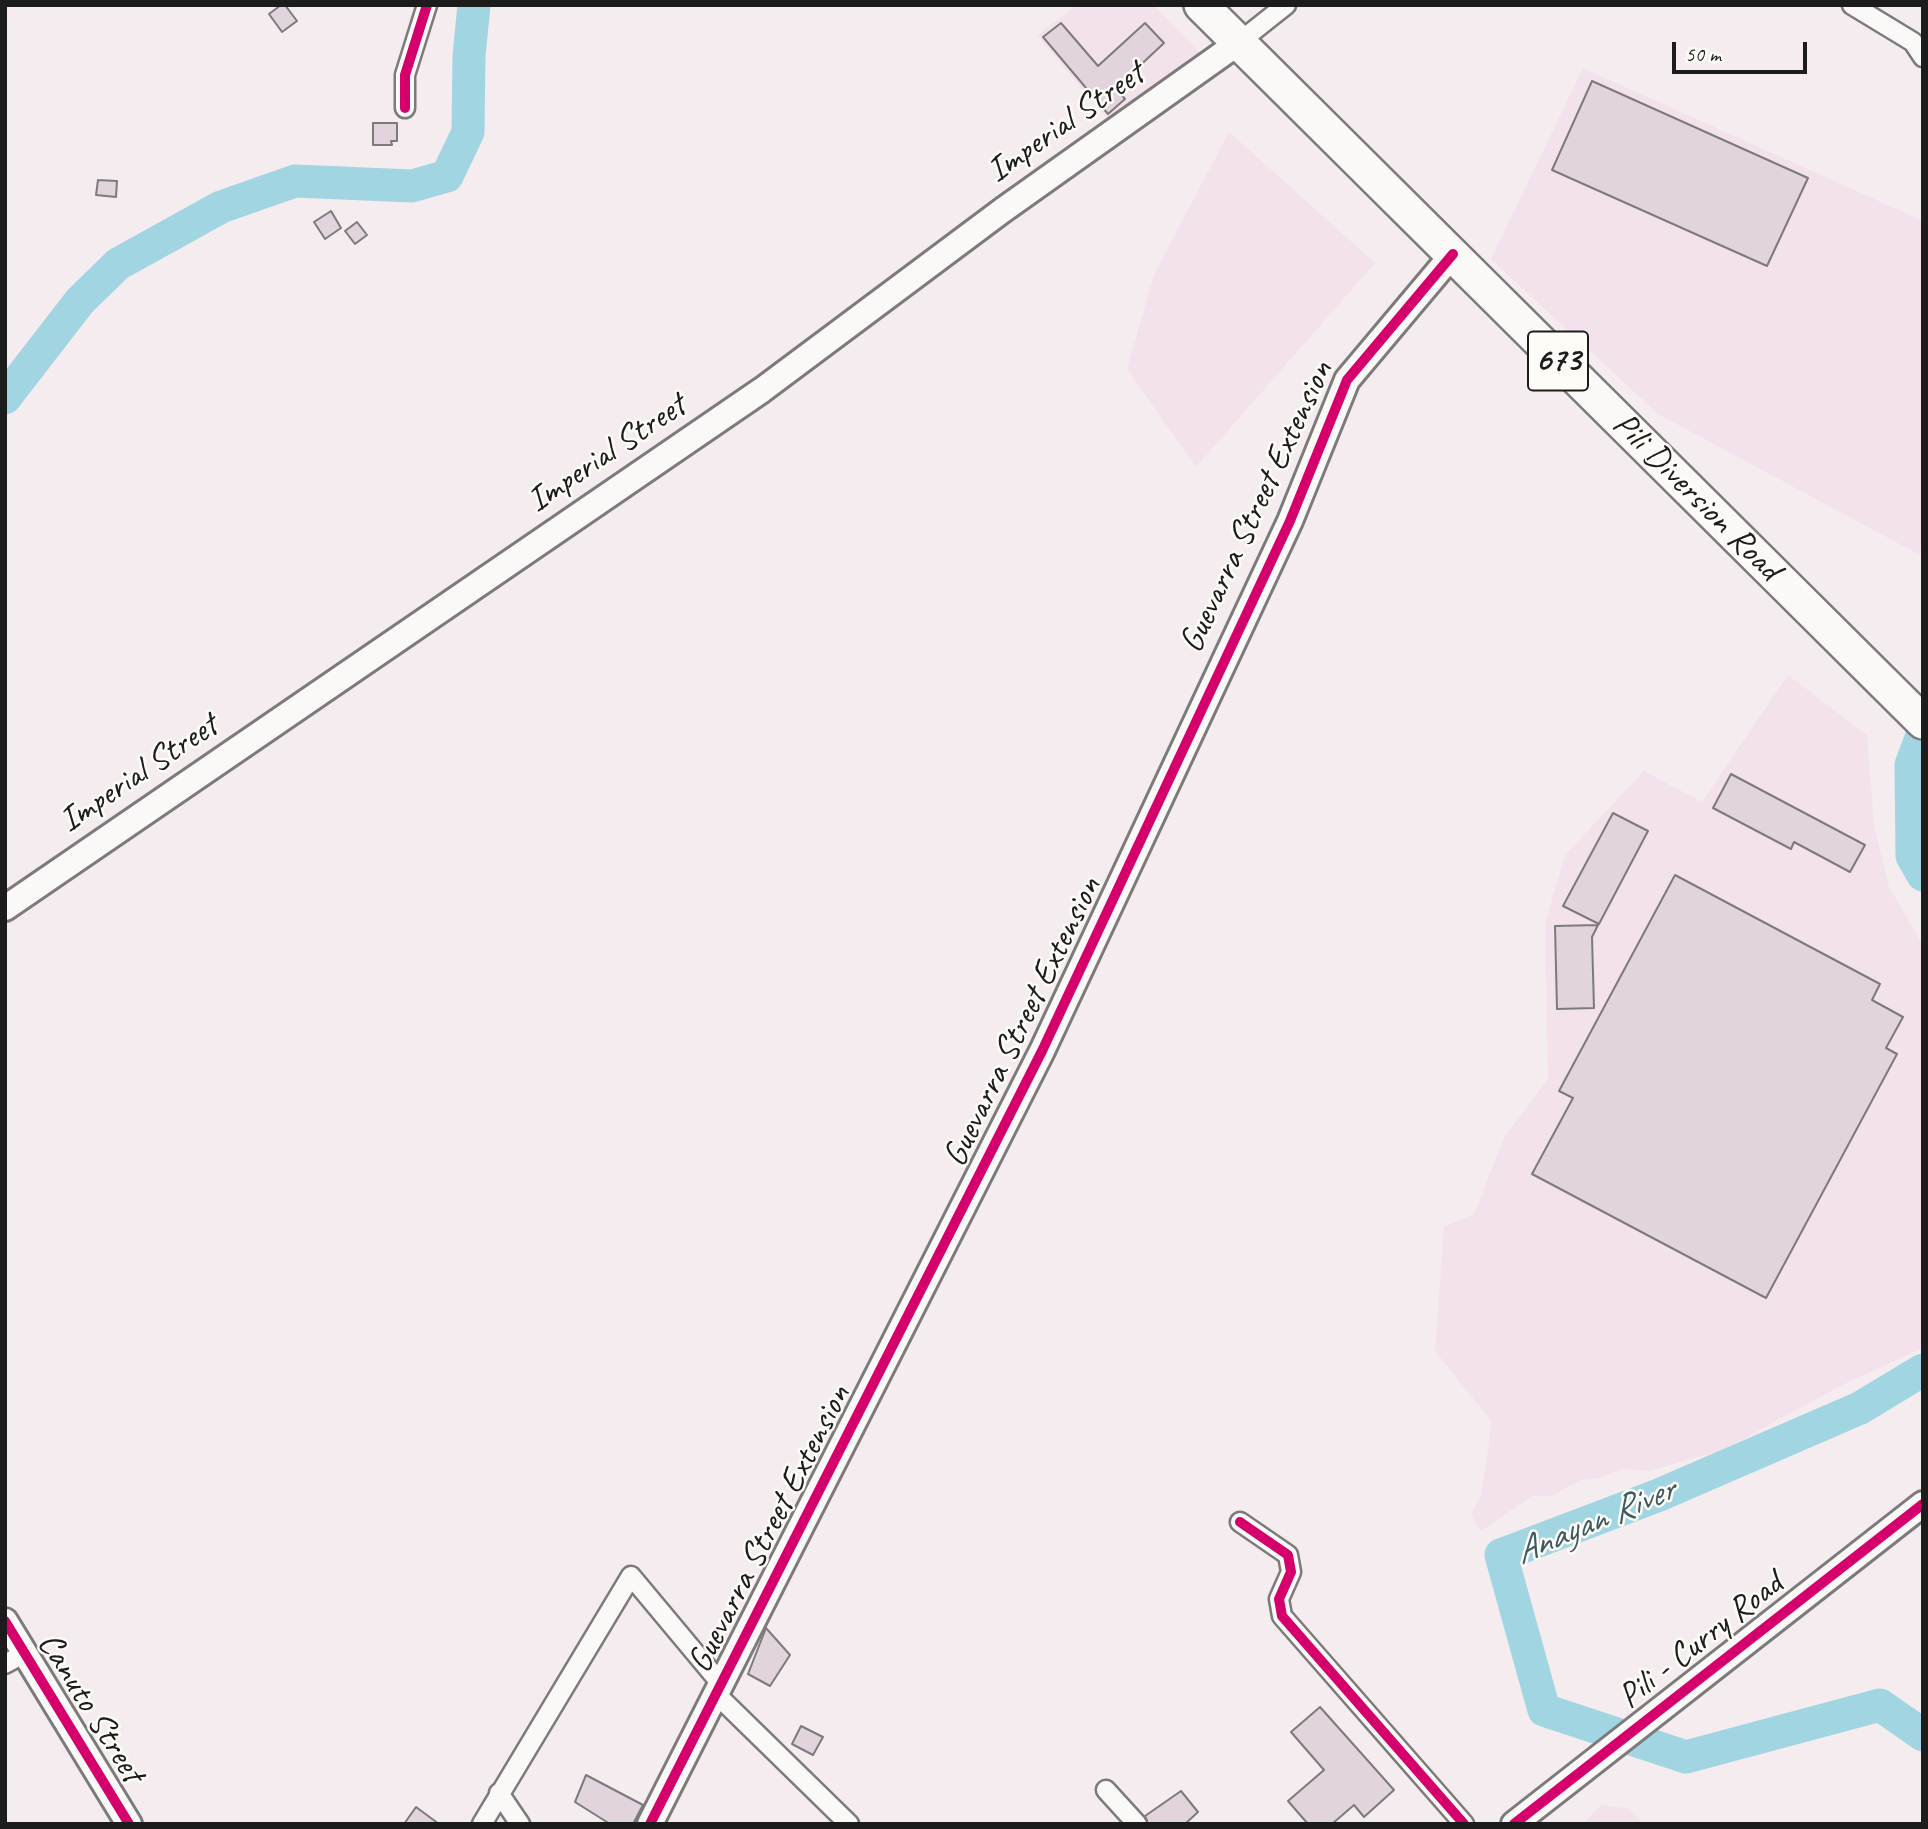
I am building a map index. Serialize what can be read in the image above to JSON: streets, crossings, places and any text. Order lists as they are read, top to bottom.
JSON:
{
  "streets": {
    "highway": ["673", "Pili Diversion Road"],
    "street": [
      "Imperial Street",
      "Guevarra Street Extension",
      "Pili - Curry Road",
      "Canuto Street"
    ]
  },
  "crossings": [
    ["Imperial Street", "Pili Diversion Road"],
    ["Pili Diversion Road", "Guevarra Street Extension"]
  ],
  "water": ["Anayan River"],
  "scale_bar": "50 m"
}
